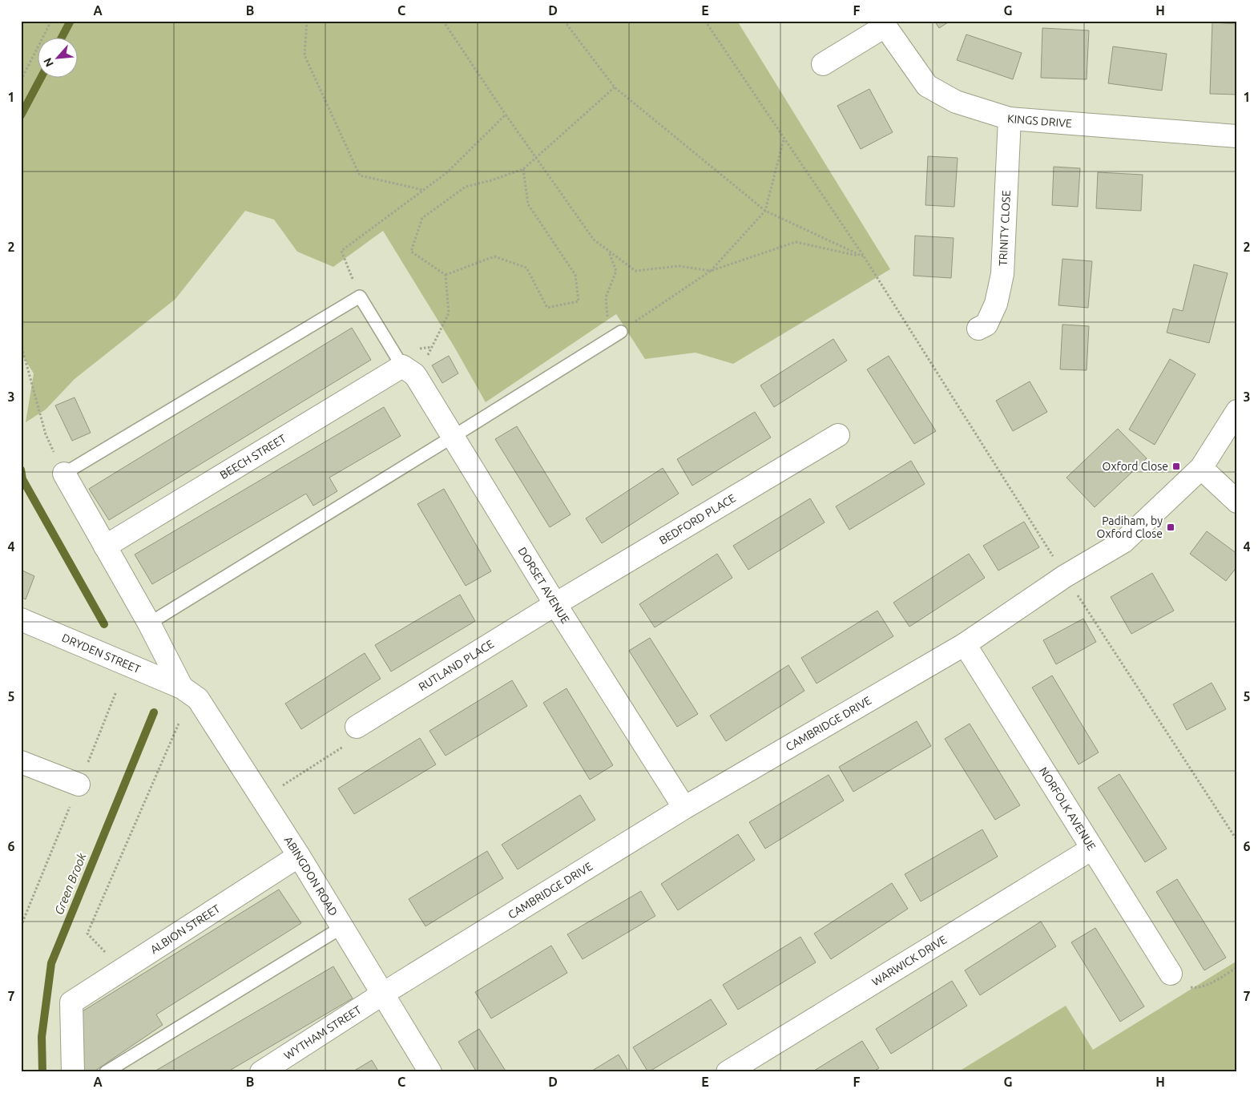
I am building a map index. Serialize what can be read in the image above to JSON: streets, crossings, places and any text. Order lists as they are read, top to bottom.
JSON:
{
  "streets": {
    "street": [
      "KINGS DRIVE",
      "TRINITY CLOSE",
      "BEECH STREET",
      "BEDFORD PLACE",
      "DORSET AVENUE",
      "DRYDEN STREET",
      "RUTLAND PLACE",
      "CAMBRIDGE DRIVE",
      "NORFOLK AVENUE",
      "ABINGDON ROAD",
      "ALBION STREET",
      "WARWICK DRIVE",
      "WYTHAM STREET"
    ]
  },
  "crossings": [
    ["KINGS DRIVE", "TRINITY CLOSE"],
    ["BEECH STREET", "DORSET AVENUE"],
    ["BEDFORD PLACE", "DORSET AVENUE"],
    ["BEDFORD PLACE", "RUTLAND PLACE"],
    ["DORSET AVENUE", "RUTLAND PLACE"],
    ["DORSET AVENUE", "CAMBRIDGE DRIVE"],
    ["DRYDEN STREET", "ABINGDON ROAD"],
    ["CAMBRIDGE DRIVE", "NORFOLK AVENUE"],
    ["CAMBRIDGE DRIVE", "ABINGDON ROAD"],
    ["CAMBRIDGE DRIVE", "WYTHAM STREET"],
    ["NORFOLK AVENUE", "WARWICK DRIVE"],
    ["ABINGDON ROAD", "ALBION STREET"],
    ["ABINGDON ROAD", "WYTHAM STREET"]
  ],
  "water": ["Green Brook"],
  "places": {
    "transit": ["Oxford Close", "Padiham, by Oxford Close"]
  },
  "north": "bottom left",
  "grid": {
    "columns": [
      "A",
      "B",
      "C",
      "D",
      "E",
      "F",
      "G",
      "H"
    ],
    "rows": [
      "1",
      "2",
      "3",
      "4",
      "5",
      "6",
      "7"
    ]
  }
}
